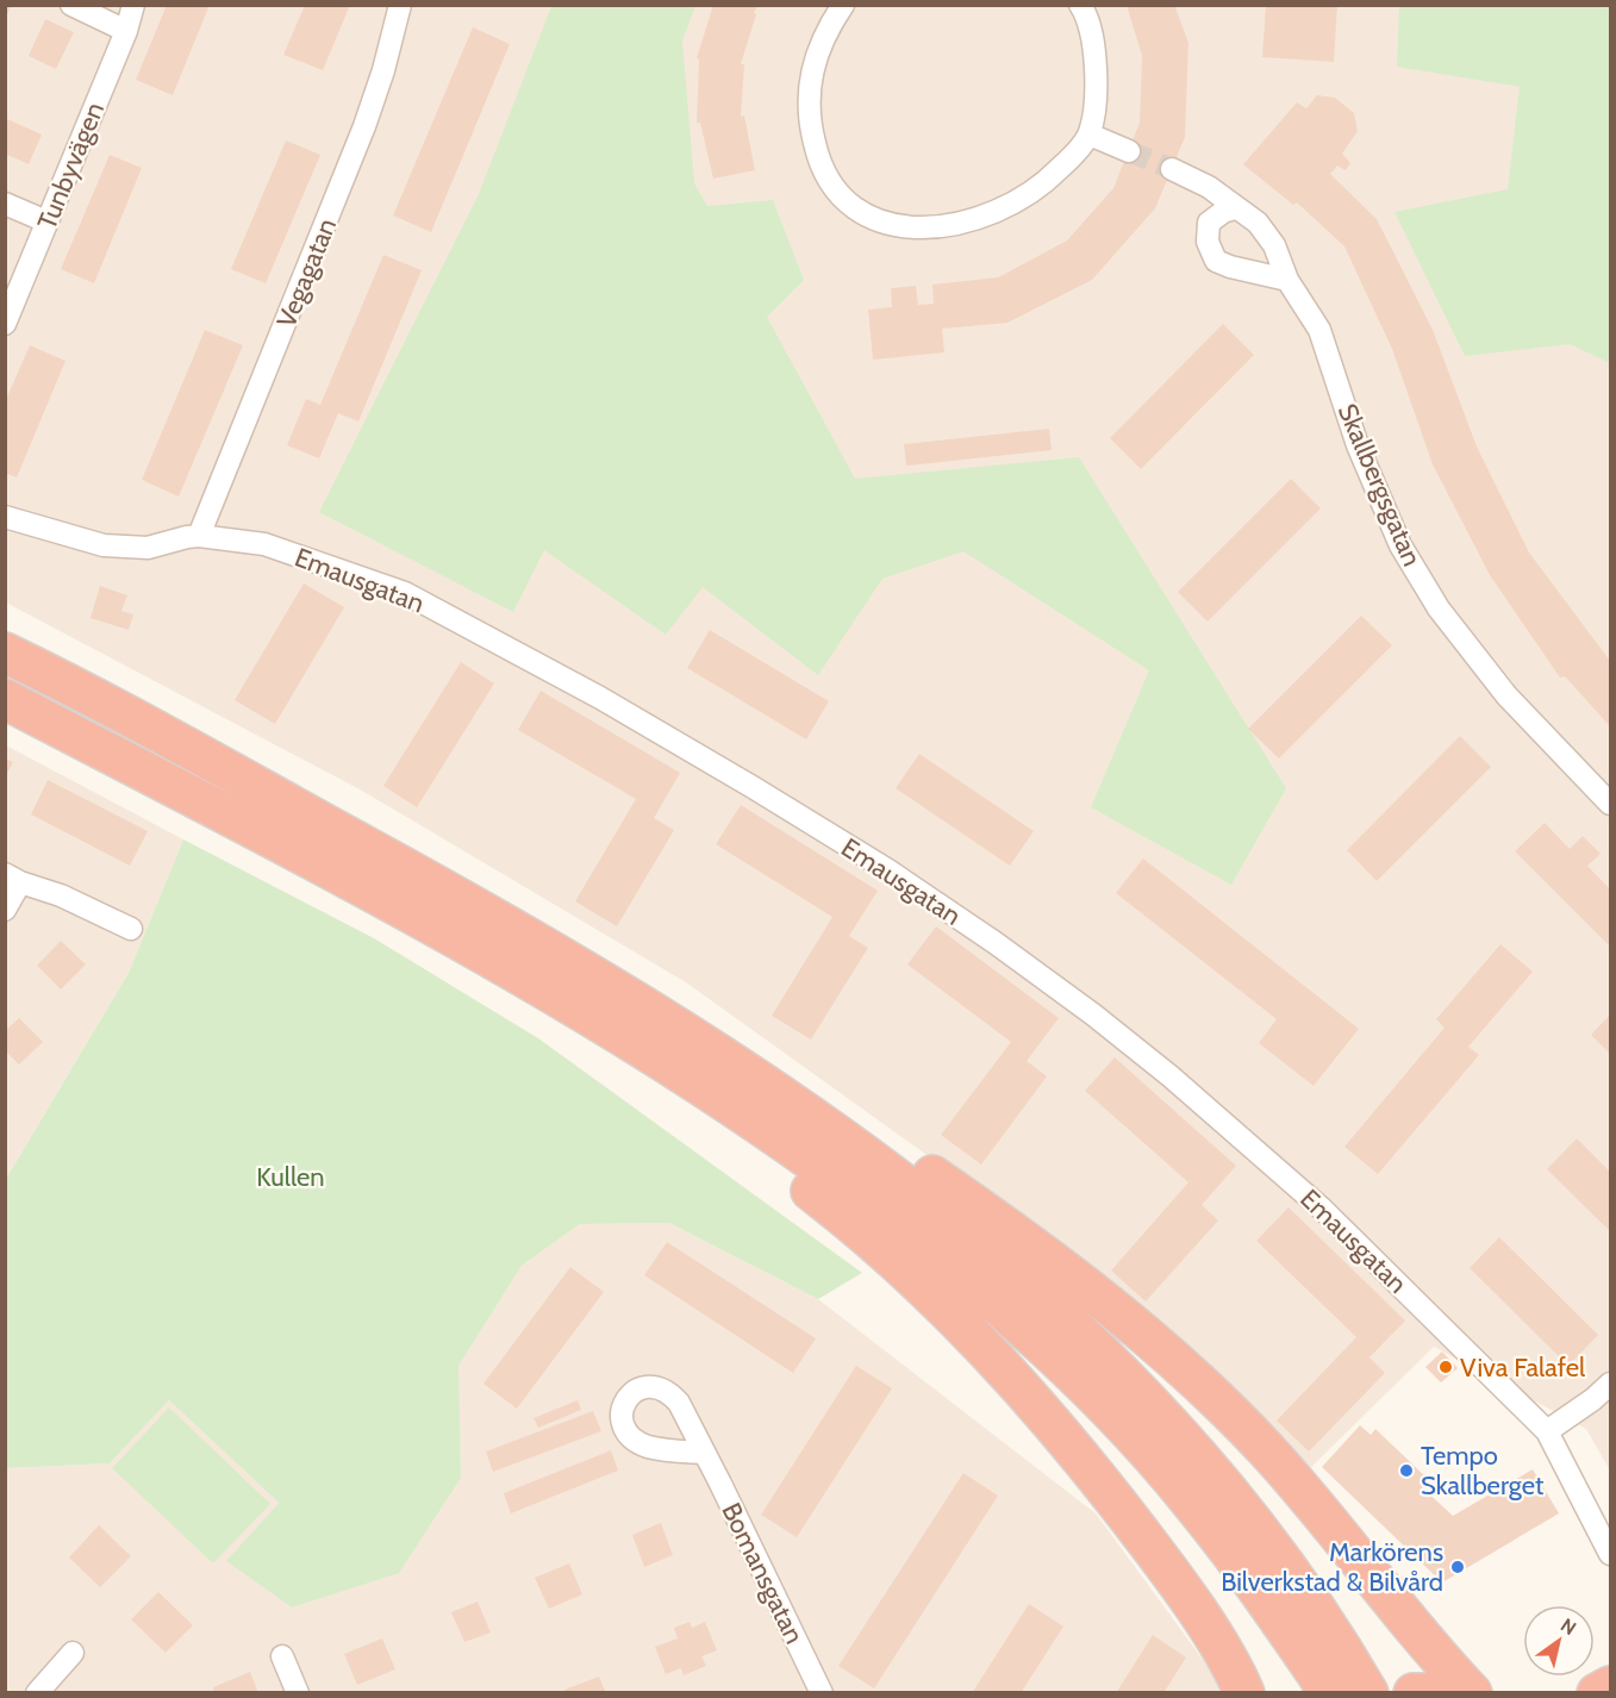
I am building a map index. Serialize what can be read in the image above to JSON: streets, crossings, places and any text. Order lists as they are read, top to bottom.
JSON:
{
  "streets": {
    "street": [
      "Tunbyvägen",
      "Vegagatan",
      "Skallbergsgatan",
      "Emausgatan",
      "Bomansgatan"
    ]
  },
  "crossings": [
    ["Vegagatan", "Emausgatan"]
  ],
  "parks": ["Kullen"],
  "places": ["Viva Falafel", "Tempo Skallberget", "Markörens Bilverkstad & Bilvård"],
  "north": "top right"
}
